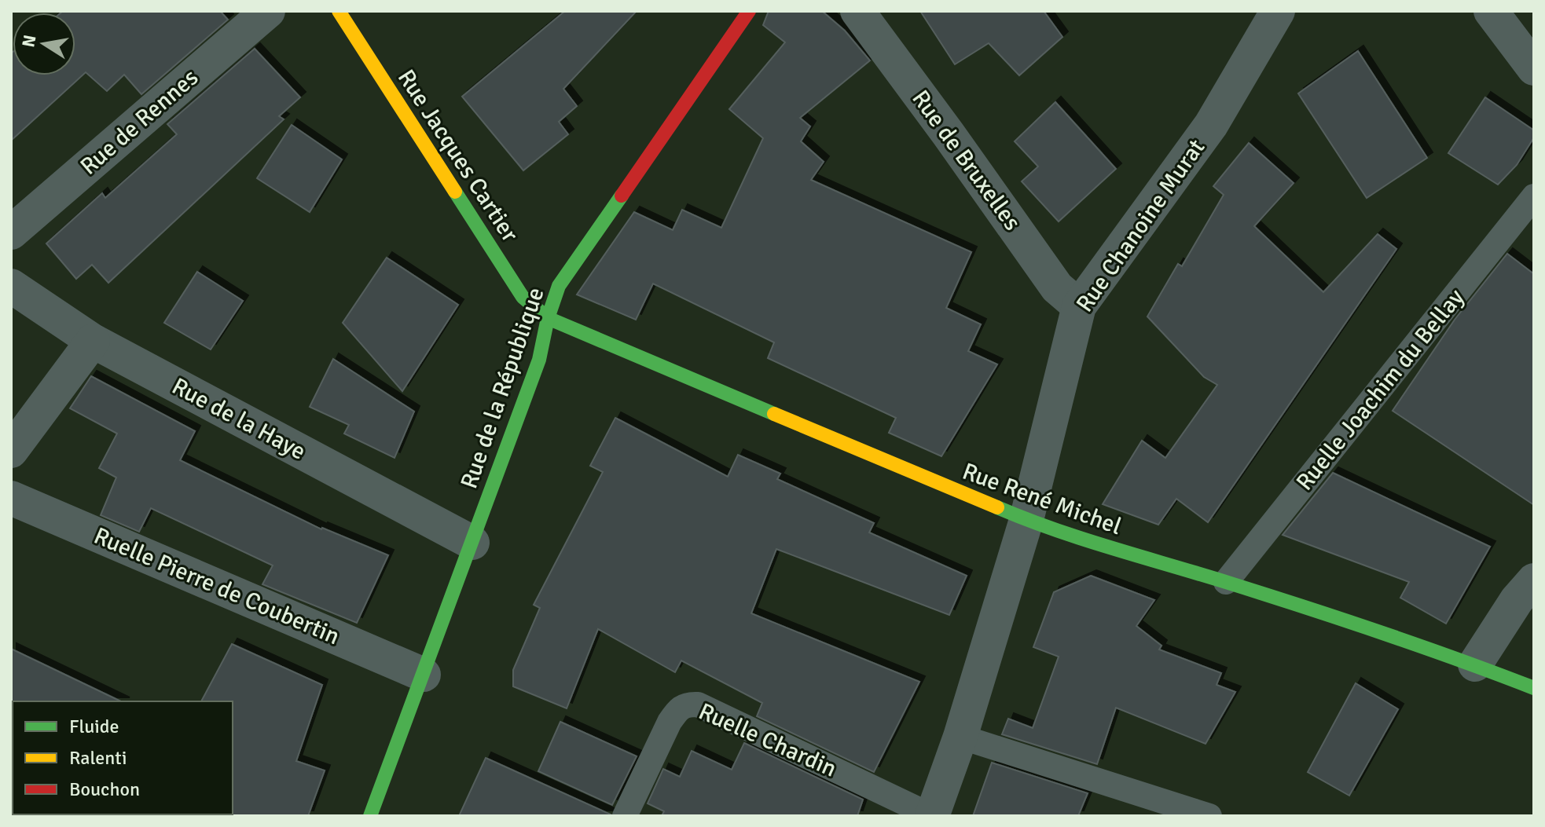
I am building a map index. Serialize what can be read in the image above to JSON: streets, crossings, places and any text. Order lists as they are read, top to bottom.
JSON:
{
  "streets": {
    "street": [
      "Rue de Rennes",
      "Rue Jacques Cartier",
      "Rue de Bruxelles",
      "Rue Chanoine Murat",
      "Rue de la République",
      "Rue de la Haye",
      "Rue René Michel",
      "Ruelle Pierre de Coubertin"
    ],
    "lane": ["Ruelle Joachim du Bellay", "Ruelle Chardin"]
  },
  "crossings": [
    ["Rue Jacques Cartier", "Rue de la République"],
    ["Rue Jacques Cartier", "Rue René Michel"],
    ["Rue de Bruxelles", "Rue Chanoine Murat"],
    ["Rue Chanoine Murat", "Rue René Michel"],
    ["Rue Chanoine Murat", "Ruelle Chardin"],
    ["Rue de la République", "Rue de la Haye"],
    ["Rue de la République", "Rue René Michel"],
    ["Rue de la République", "Ruelle Pierre de Coubertin"],
    ["Ruelle Joachim du Bellay", "Rue René Michel"]
  ],
  "legend": ["Fluide", "Ralenti", "Bouchon"],
  "north": "left"
}
